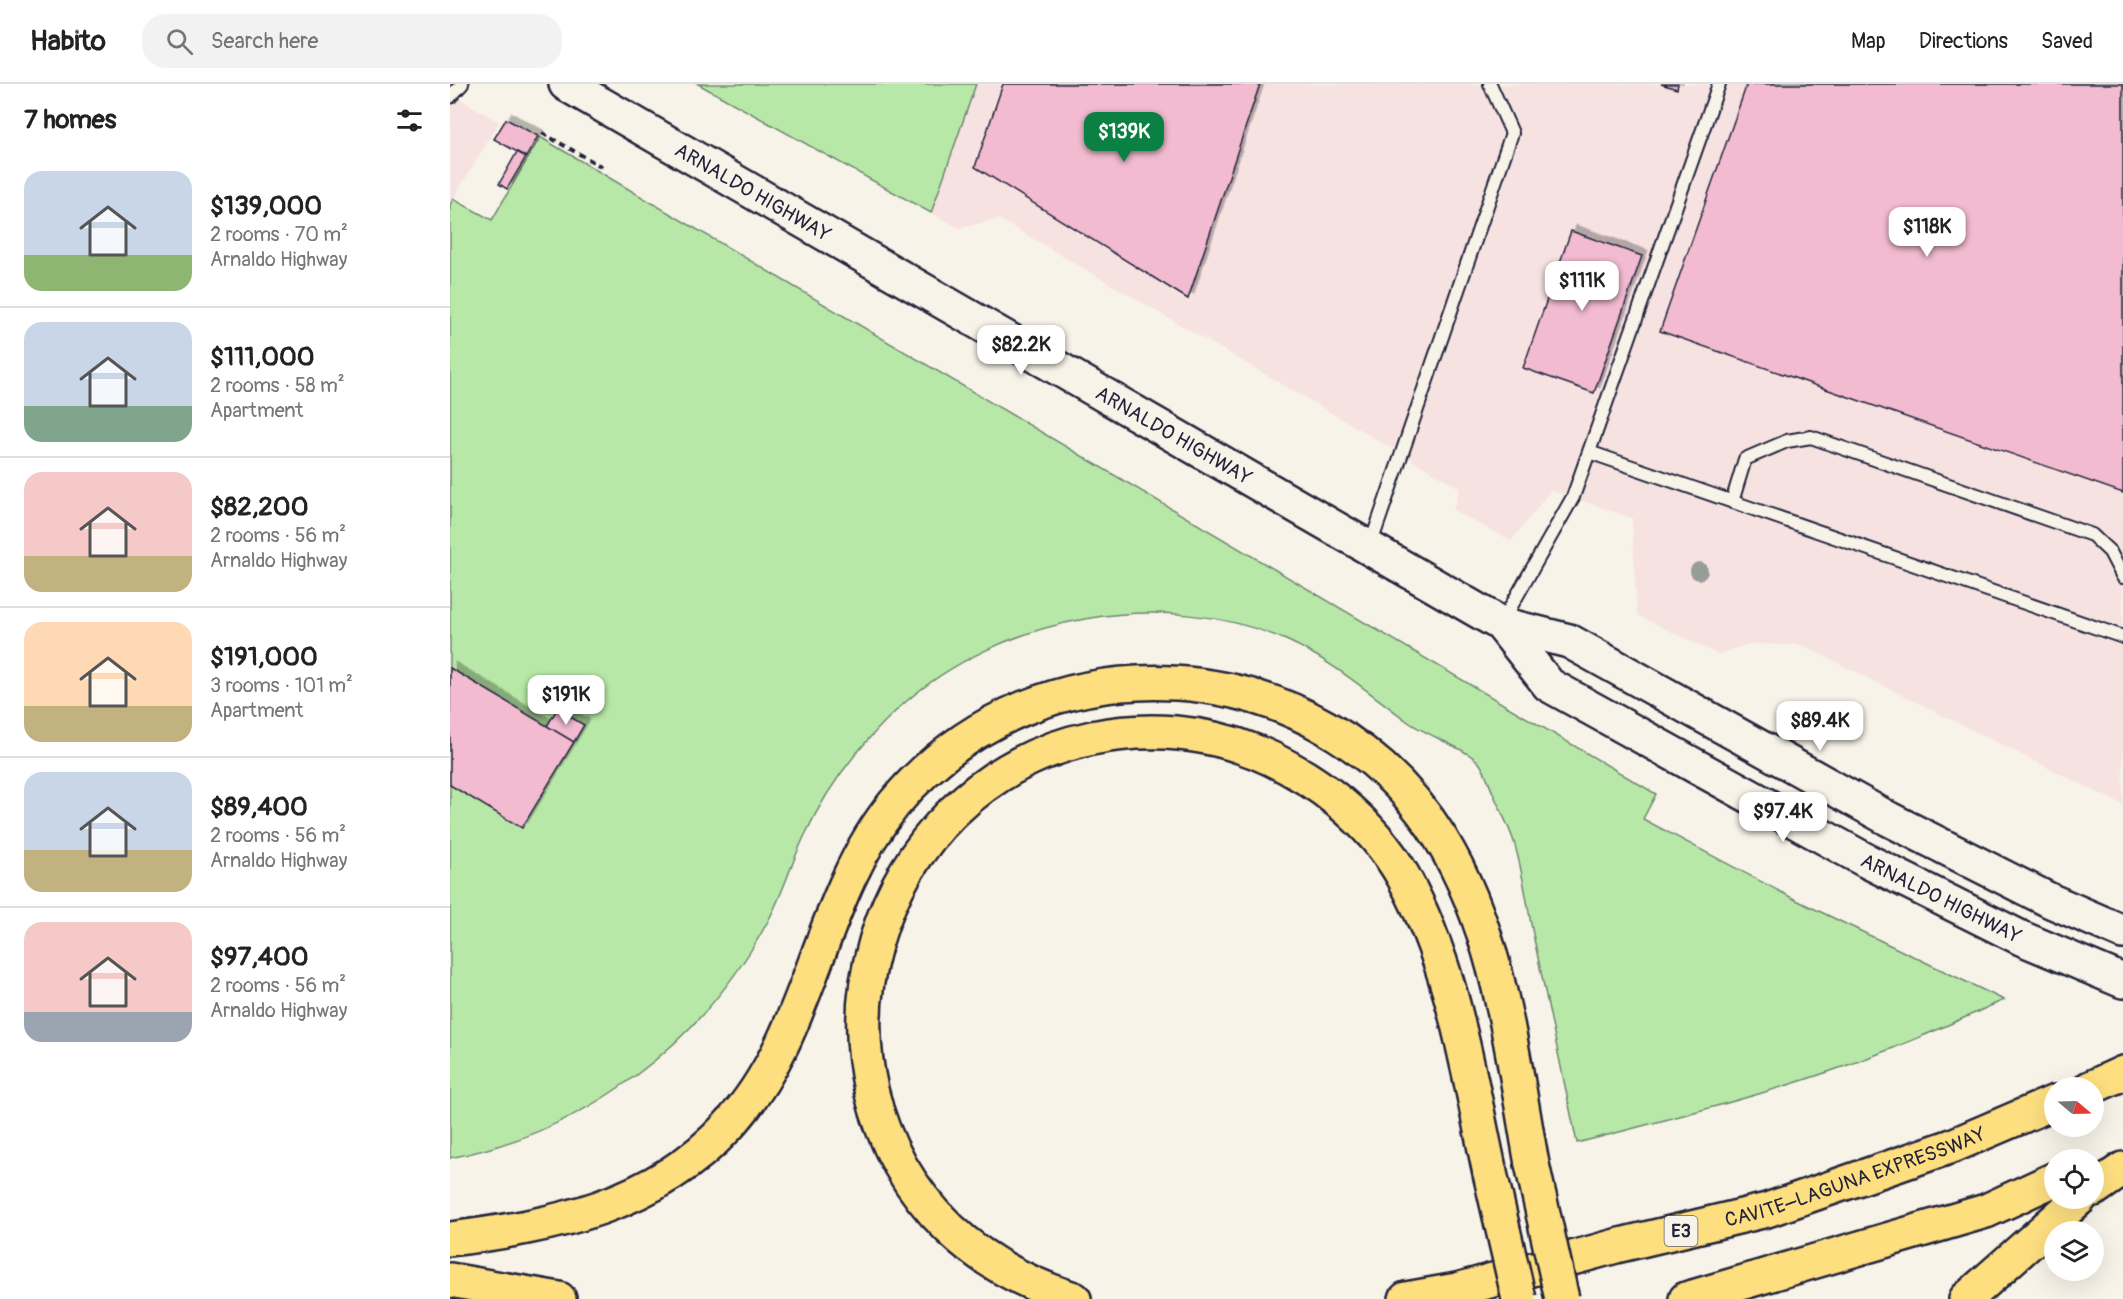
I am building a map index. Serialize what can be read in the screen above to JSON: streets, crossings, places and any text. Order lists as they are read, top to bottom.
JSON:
{
  "streets": {
    "highway": ["CAVITE–LAGUNA EXPRESSWAY", "E3"],
    "main road": ["ARNALDO HIGHWAY"]
  },
  "north": "right",
  "page": {
    "header": "Habito",
    "search": "Search here",
    "nav": ["Map", "Directions", "Saved"],
    "heading": "7 homes",
    "price": [
      "$139K",
      "$118K",
      "$111K",
      "$82.2K",
      "$191K",
      "$89.4K",
      "$97.4K"
    ],
    "list": [
      {
        "name": "$139,000",
        "note": "2 rooms · 70 m² · Arnaldo Highway"
      },
      {
        "name": "$111,000",
        "note": "2 rooms · 58 m² · Apartment"
      },
      {
        "name": "$82,200",
        "note": "2 rooms · 56 m² · Arnaldo Highway"
      },
      {
        "name": "$191,000",
        "note": "3 rooms · 101 m² · Apartment"
      },
      {
        "name": "$89,400",
        "note": "2 rooms · 56 m² · Arnaldo Highway"
      },
      {
        "name": "$97,400",
        "note": "2 rooms · 56 m² · Arnaldo Highway"
      }
    ]
  }
}
